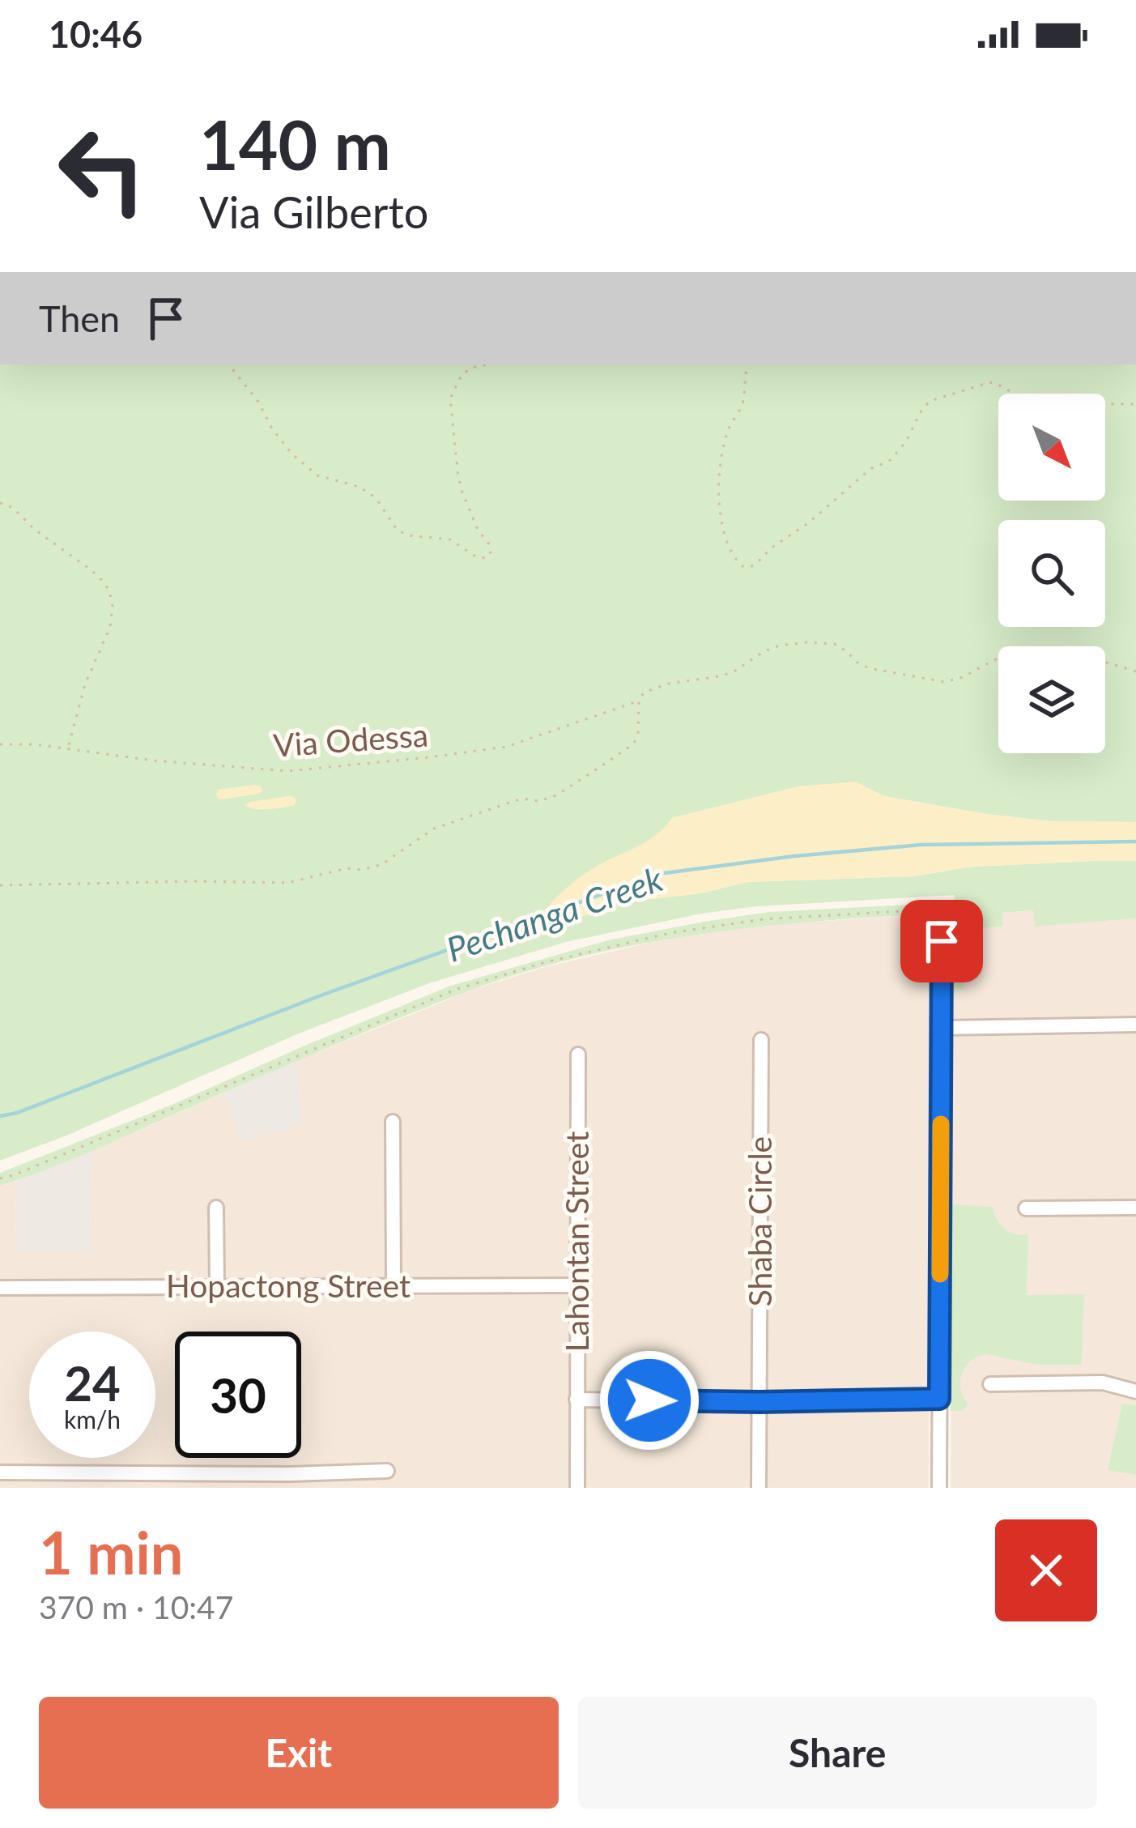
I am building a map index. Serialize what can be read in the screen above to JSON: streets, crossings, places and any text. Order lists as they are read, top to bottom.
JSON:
{
  "streets": {
    "street": ["Shaba Circle", "Lahontan Street", "Hopactong Street"],
    "path": ["Via Odessa"]
  },
  "crossings": [
    ["Lahontan Street", "Hopactong Street"]
  ],
  "water": ["Pechanga Creek"],
  "north": "bottom right",
  "page": {
    "status": "10:46",
    "turn": ["140 m", "Via Gilberto"],
    "then": "Then",
    "speed": "24 km/h",
    "limit": "30",
    "heading": ["1 min", "370 m · 10:47"],
    "buttons": ["Exit", "Share"]
  }
}
